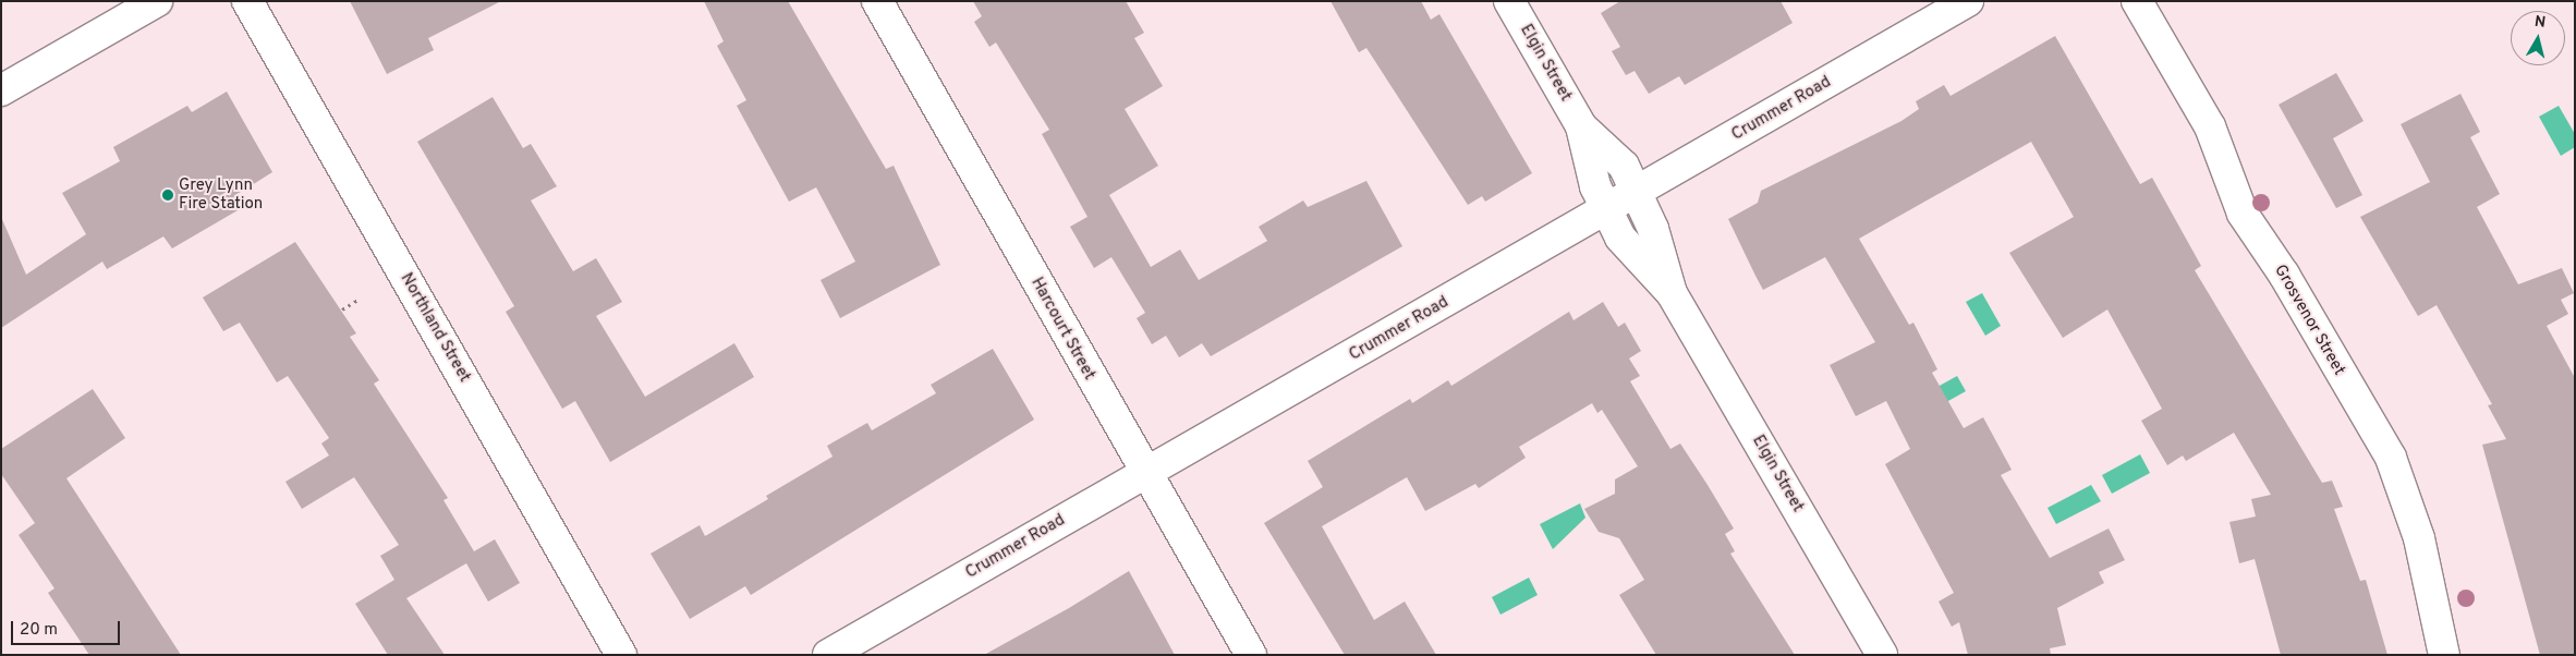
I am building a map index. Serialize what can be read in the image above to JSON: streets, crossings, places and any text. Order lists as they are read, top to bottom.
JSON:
{
  "streets": {
    "street": [
      "Elgin Street",
      "Crummer Road",
      "Grosvenor Street",
      "Northland Street",
      "Harcourt Street"
    ]
  },
  "crossings": [
    ["Elgin Street", "Crummer Road"],
    ["Crummer Road", "Harcourt Street"]
  ],
  "places": ["Grey Lynn Fire Station"],
  "scale_bar": "20 m",
  "north": "top"
}
